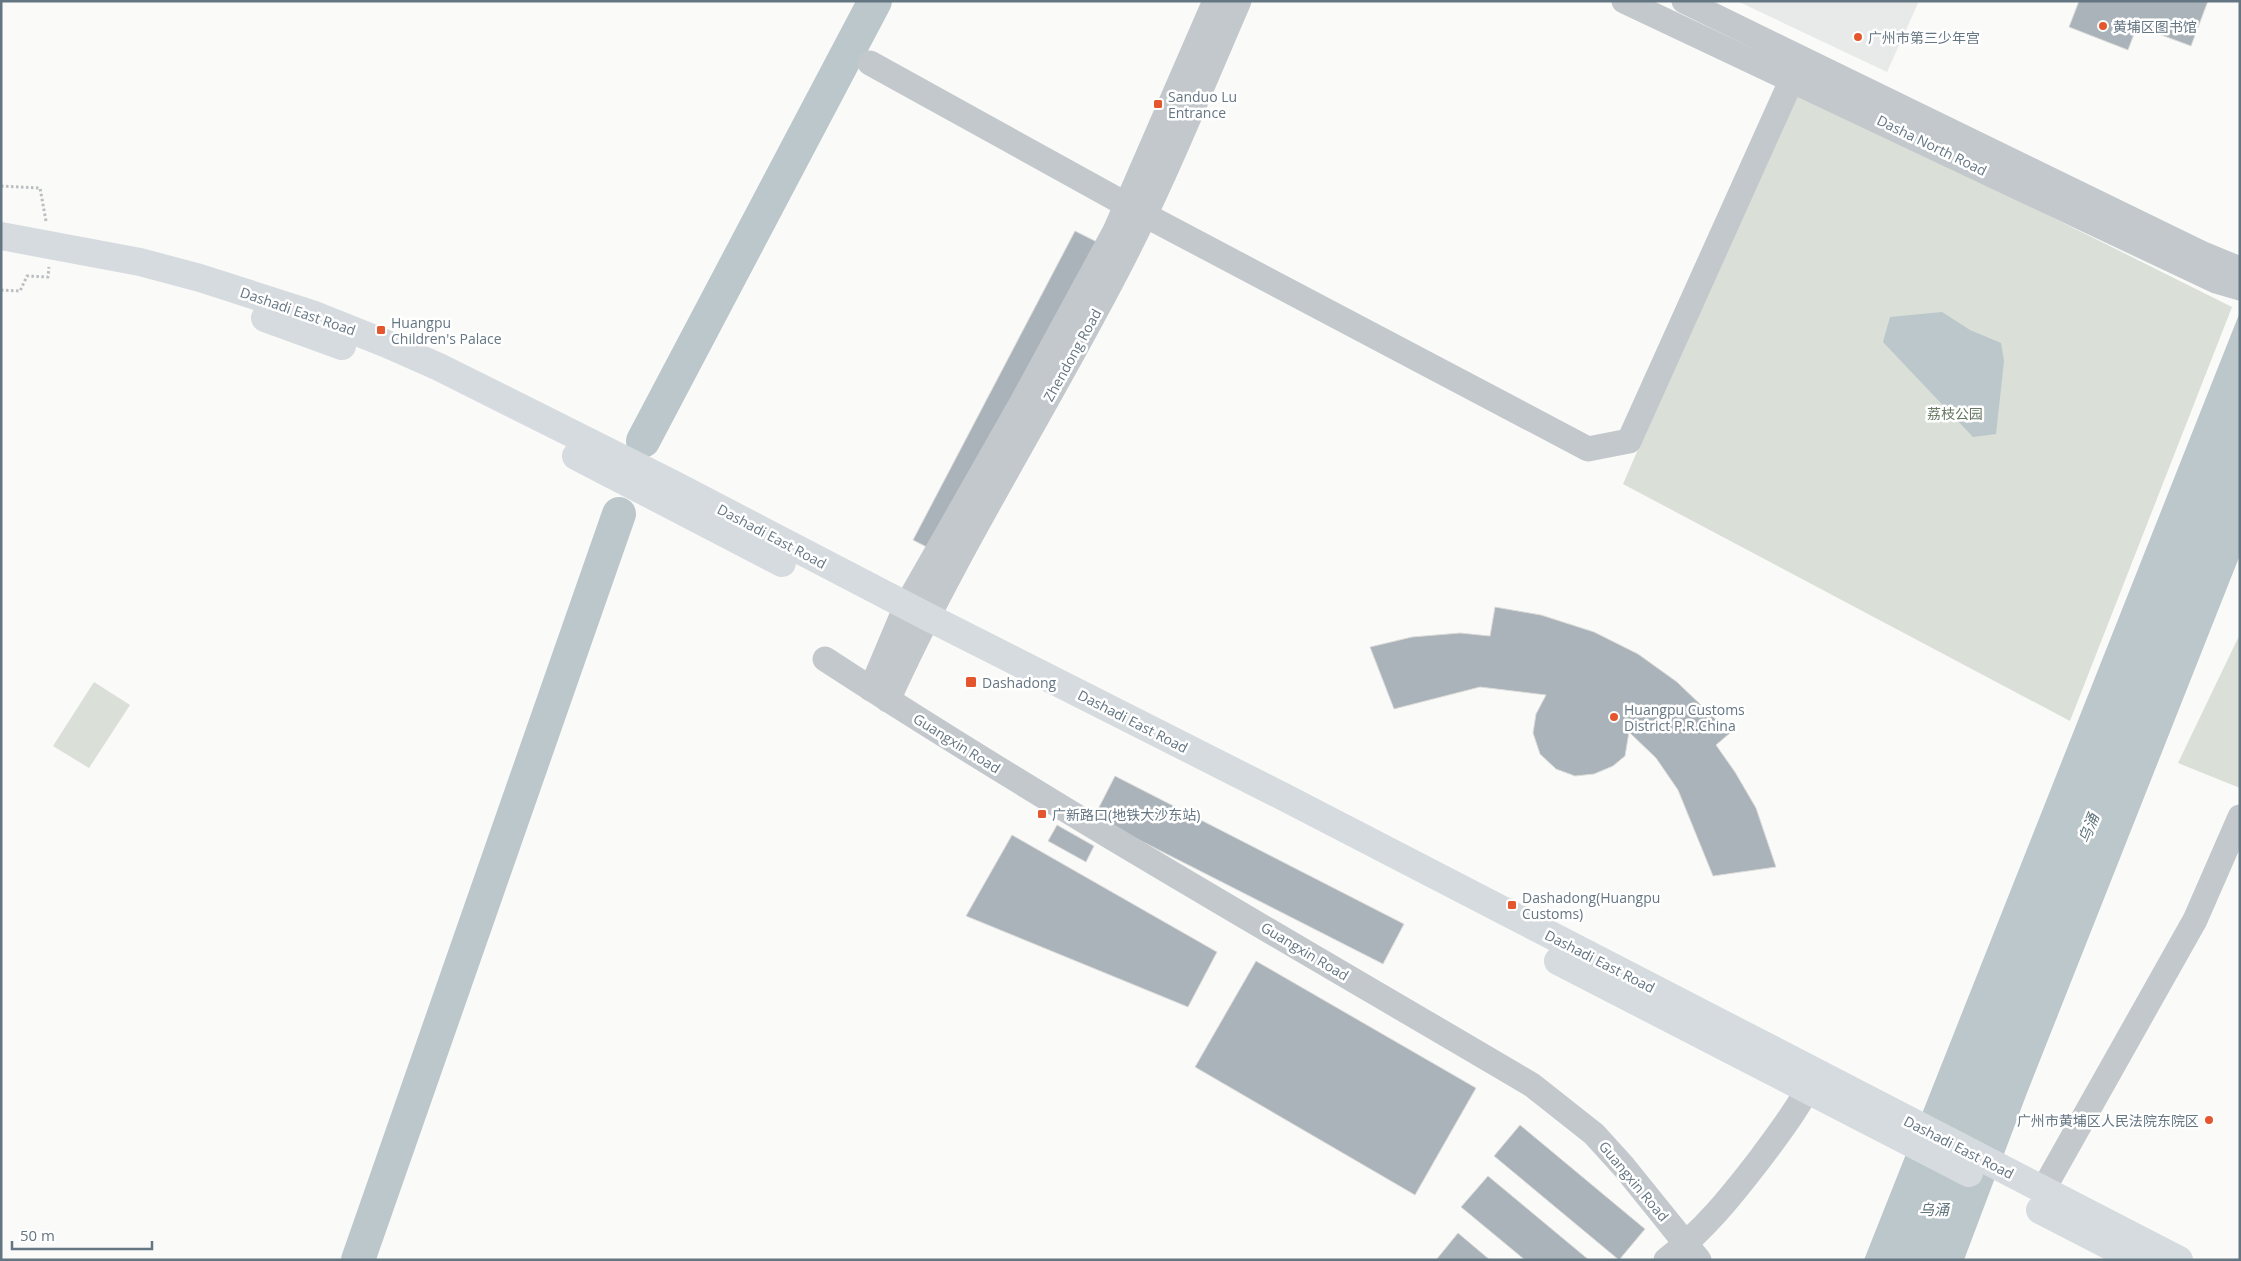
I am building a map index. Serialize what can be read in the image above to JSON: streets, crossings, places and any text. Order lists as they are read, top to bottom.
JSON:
{
  "streets": {
    "main road": ["Dashadi East Road"],
    "street": ["Dasha North Road", "Zhendong Road", "Guangxin Road"]
  },
  "crossings": [
    ["Dashadi East Road", "Zhendong Road"],
    ["Zhendong Road", "Guangxin Road"]
  ],
  "water": ["乌涌"],
  "parks": ["荔枝公园"],
  "places": {
    "other": [
      "黄埔区图书馆",
      "广州市第三少年宫",
      "Huangpu Customs District P.R.China",
      "广州市黄埔区人民法院东院区"
    ],
    "transit": [
      "Sanduo Lu Entrance",
      "Huangpu Children's Palace",
      "Dashadong",
      "广新路口(地铁大沙东站)",
      "Dashadong(Huangpu Customs)"
    ]
  },
  "scale_bar": "50 m"
}
